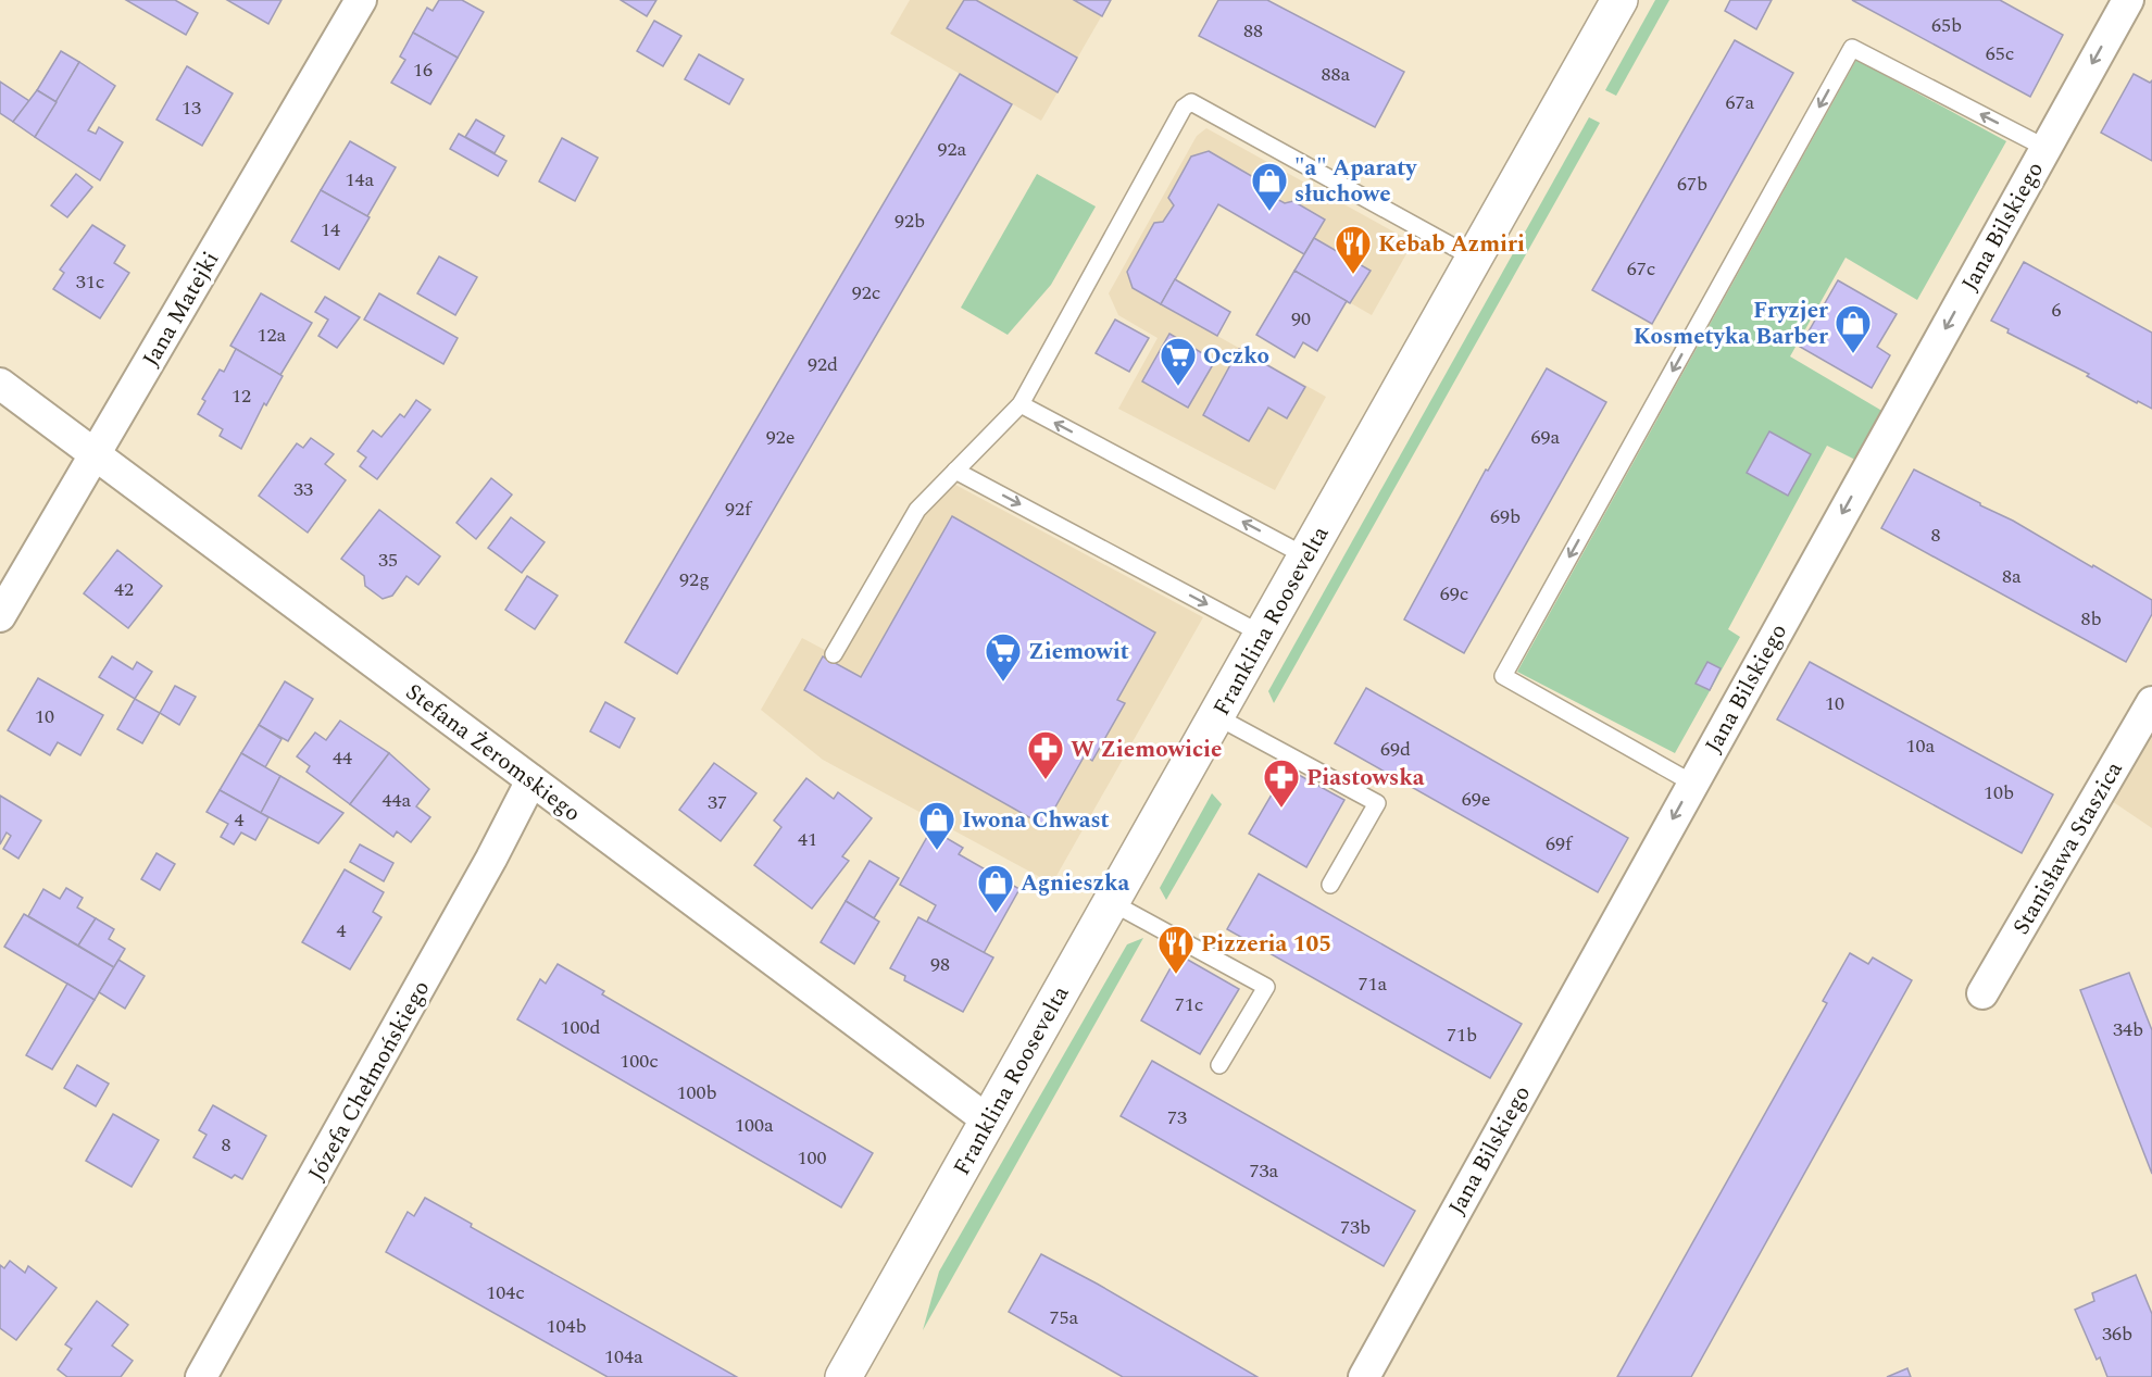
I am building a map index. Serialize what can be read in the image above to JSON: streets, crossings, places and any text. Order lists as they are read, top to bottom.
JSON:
{
  "streets": {
    "street": [
      "Jana Bilskiego",
      "Jana Matejki",
      "Franklina Roosevelta",
      "Stefana Żeromskiego",
      "Stanisława Staszica",
      "Józefa Chełmońskiego"
    ]
  },
  "crossings": [
    ["Jana Matejki", "Stefana Żeromskiego"],
    ["Franklina Roosevelta", "Stefana Żeromskiego"],
    ["Stefana Żeromskiego", "Józefa Chełmońskiego"]
  ],
  "one_way": ["Jana Bilskiego"],
  "places": {
    "shop": [
      "\"a\" Aparaty słuchowe",
      "Fryzjer Kosmetyka Barber",
      "Iwona Chwast",
      "Agnieszka"
    ],
    "restaurant": ["Kebab Azmiri", "Pizzeria 105"],
    "supermarket": ["Oczko", "Ziemowit"],
    "pharmacy": ["W Ziemowicie", "Piastowska"]
  },
  "house_numbers": [
    "65b",
    "88",
    "65c",
    "16",
    "88a",
    "67a",
    "13",
    "92a",
    "14a",
    "67b",
    "92b",
    "14",
    "67c",
    "31c",
    "92c",
    "6",
    "90",
    "12a",
    "92d",
    "12",
    "92e",
    "69a",
    "33",
    "92f",
    "69b",
    "8",
    "35",
    "8a",
    "92g",
    "42",
    "69c",
    "8b",
    "10",
    "10",
    "10a",
    "69d",
    "44",
    "10b",
    "69e",
    "44a",
    "37",
    "4",
    "41",
    "69f",
    "4",
    "98",
    "71a",
    "71c",
    "100d",
    "34b",
    "71b",
    "100c",
    "100b",
    "73",
    "100a",
    "8",
    "100",
    "73a",
    "73b",
    "104c",
    "75a",
    "104b",
    "36b",
    "104a"
  ]
}
